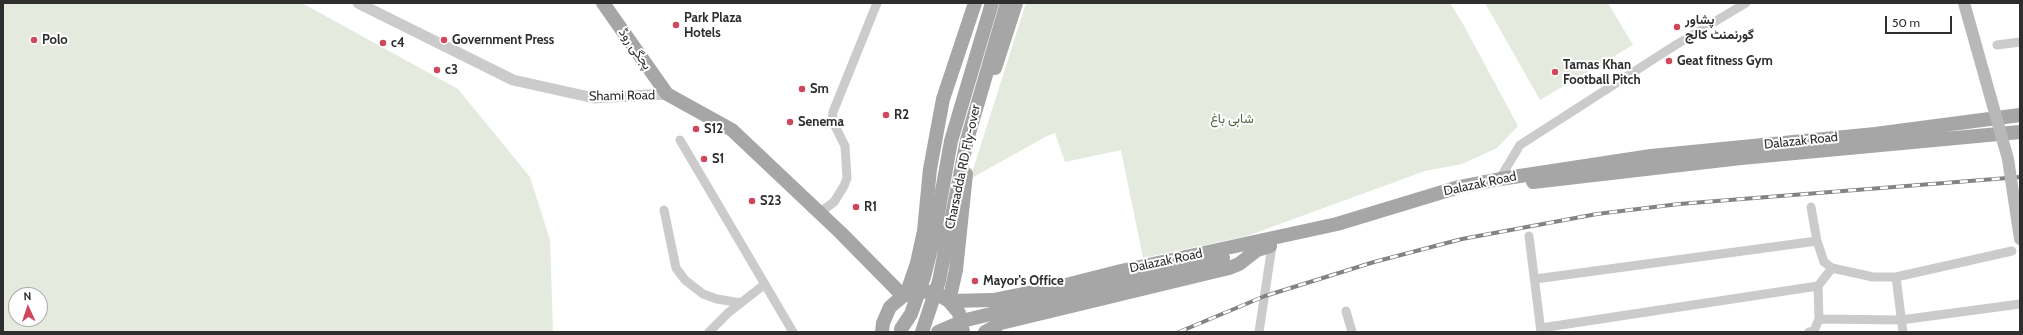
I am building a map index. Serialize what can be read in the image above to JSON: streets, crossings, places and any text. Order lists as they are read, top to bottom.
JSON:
{
  "streets": {
    "main road": [
      "پجگی روڈ",
      "Shami Road",
      "Dalazak Road",
      "Charsadda RD Fly-over"
    ]
  },
  "crossings": [
    ["پجگی روڈ", "Shami Road"]
  ],
  "parks": ["شاہی باغ"],
  "places": [
    "Park Plaza Hotels",
    "پشاور گورنمنٹ کالج",
    "Polo",
    "Government Press",
    "c4",
    "Geat fitness Gym",
    "c3",
    "Tamas Khan Football Pitch",
    "Sm",
    "R2",
    "Senema",
    "S12",
    "S1",
    "S23",
    "R1",
    "Mayor's Office"
  ],
  "scale_bar": "50 m",
  "north": "top"
}
